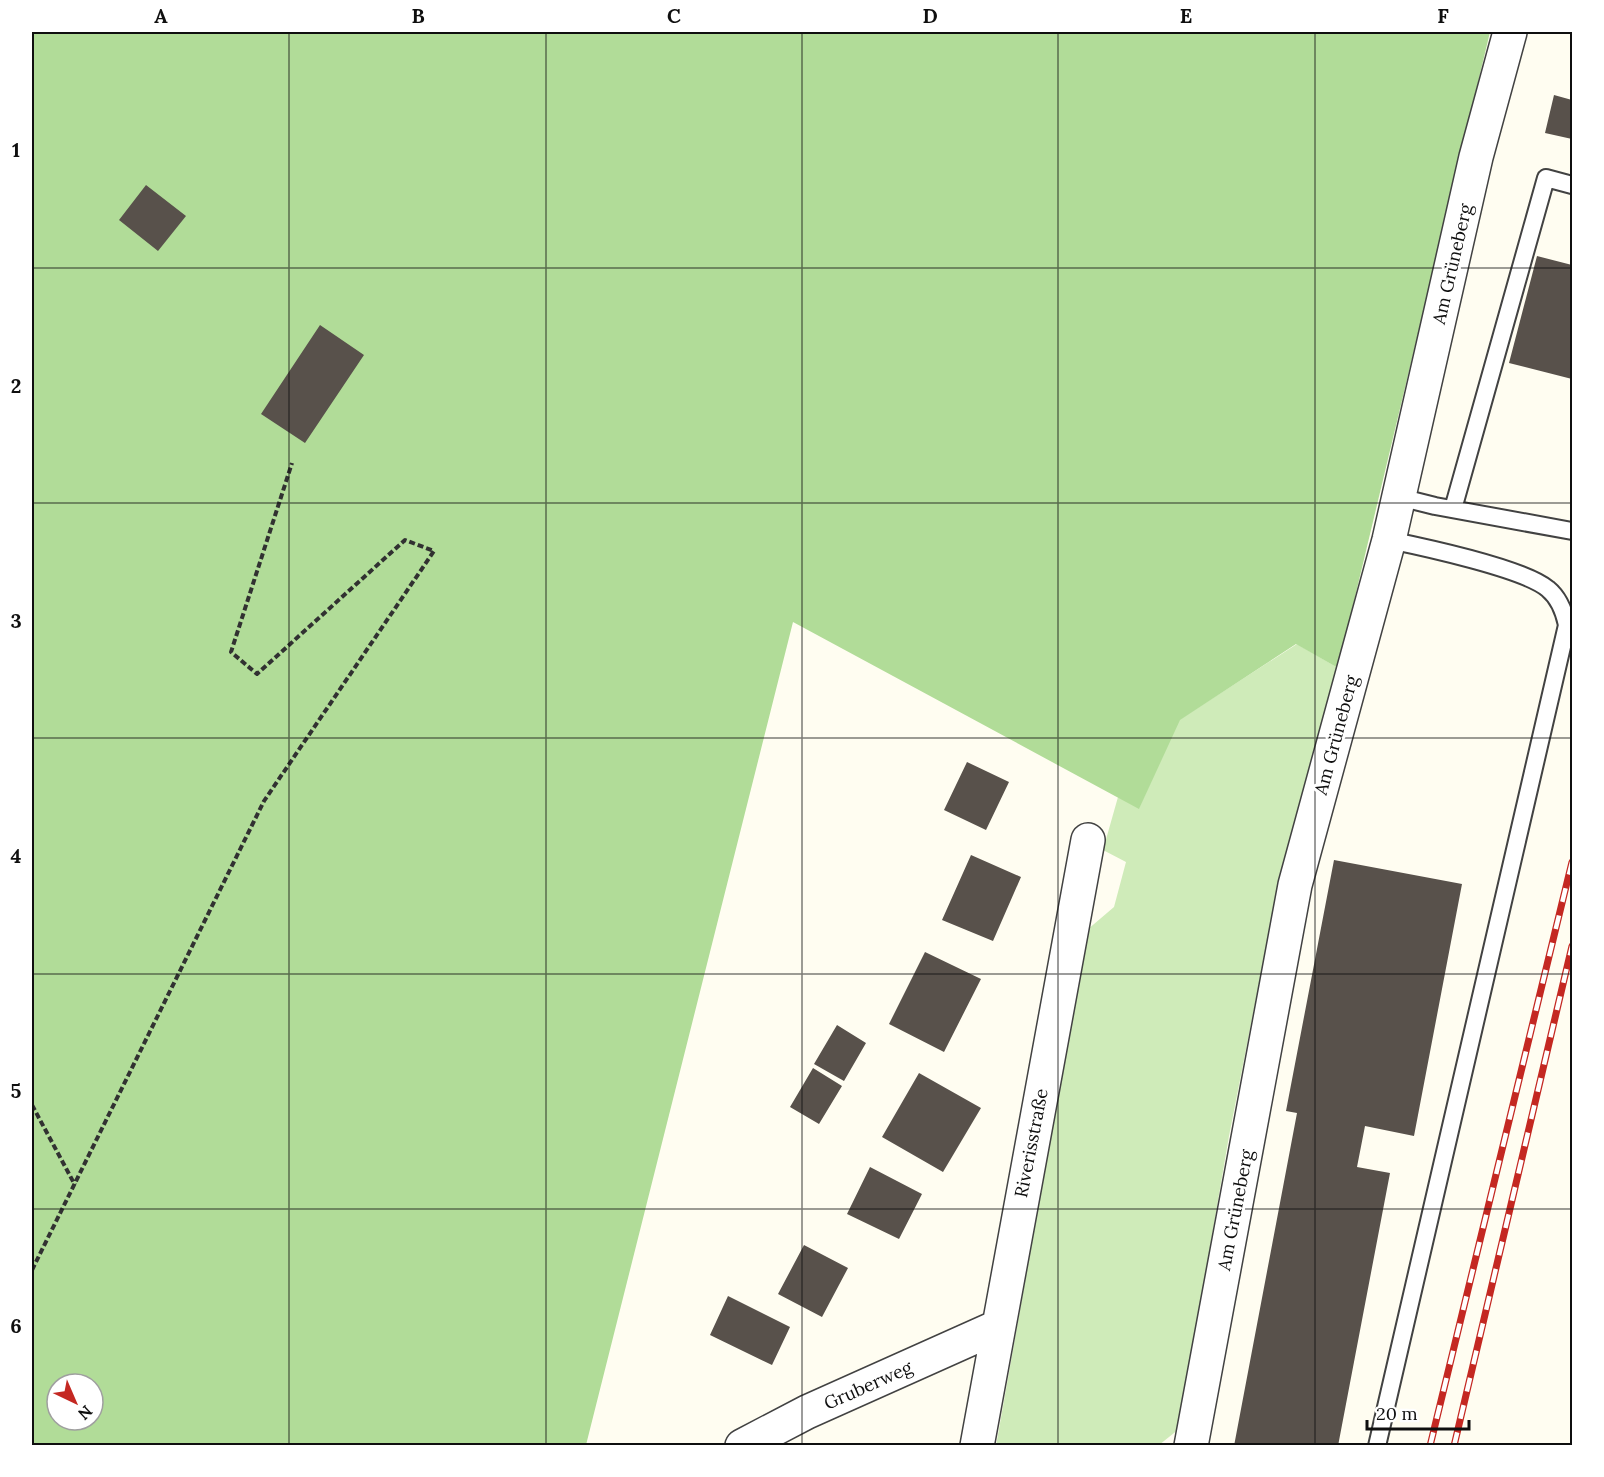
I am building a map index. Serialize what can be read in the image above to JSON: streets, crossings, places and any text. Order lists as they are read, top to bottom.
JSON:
{
  "streets": {
    "street": ["Am Grüneberg", "Riverisstraße", "Gruberweg"]
  },
  "crossings": [
    ["Riverisstraße", "Gruberweg"]
  ],
  "scale_bar": "20 m",
  "north": "bottom right",
  "grid": {
    "columns": [
      "A",
      "B",
      "C",
      "D",
      "E",
      "F"
    ],
    "rows": [
      "1",
      "2",
      "3",
      "4",
      "5",
      "6"
    ]
  }
}
